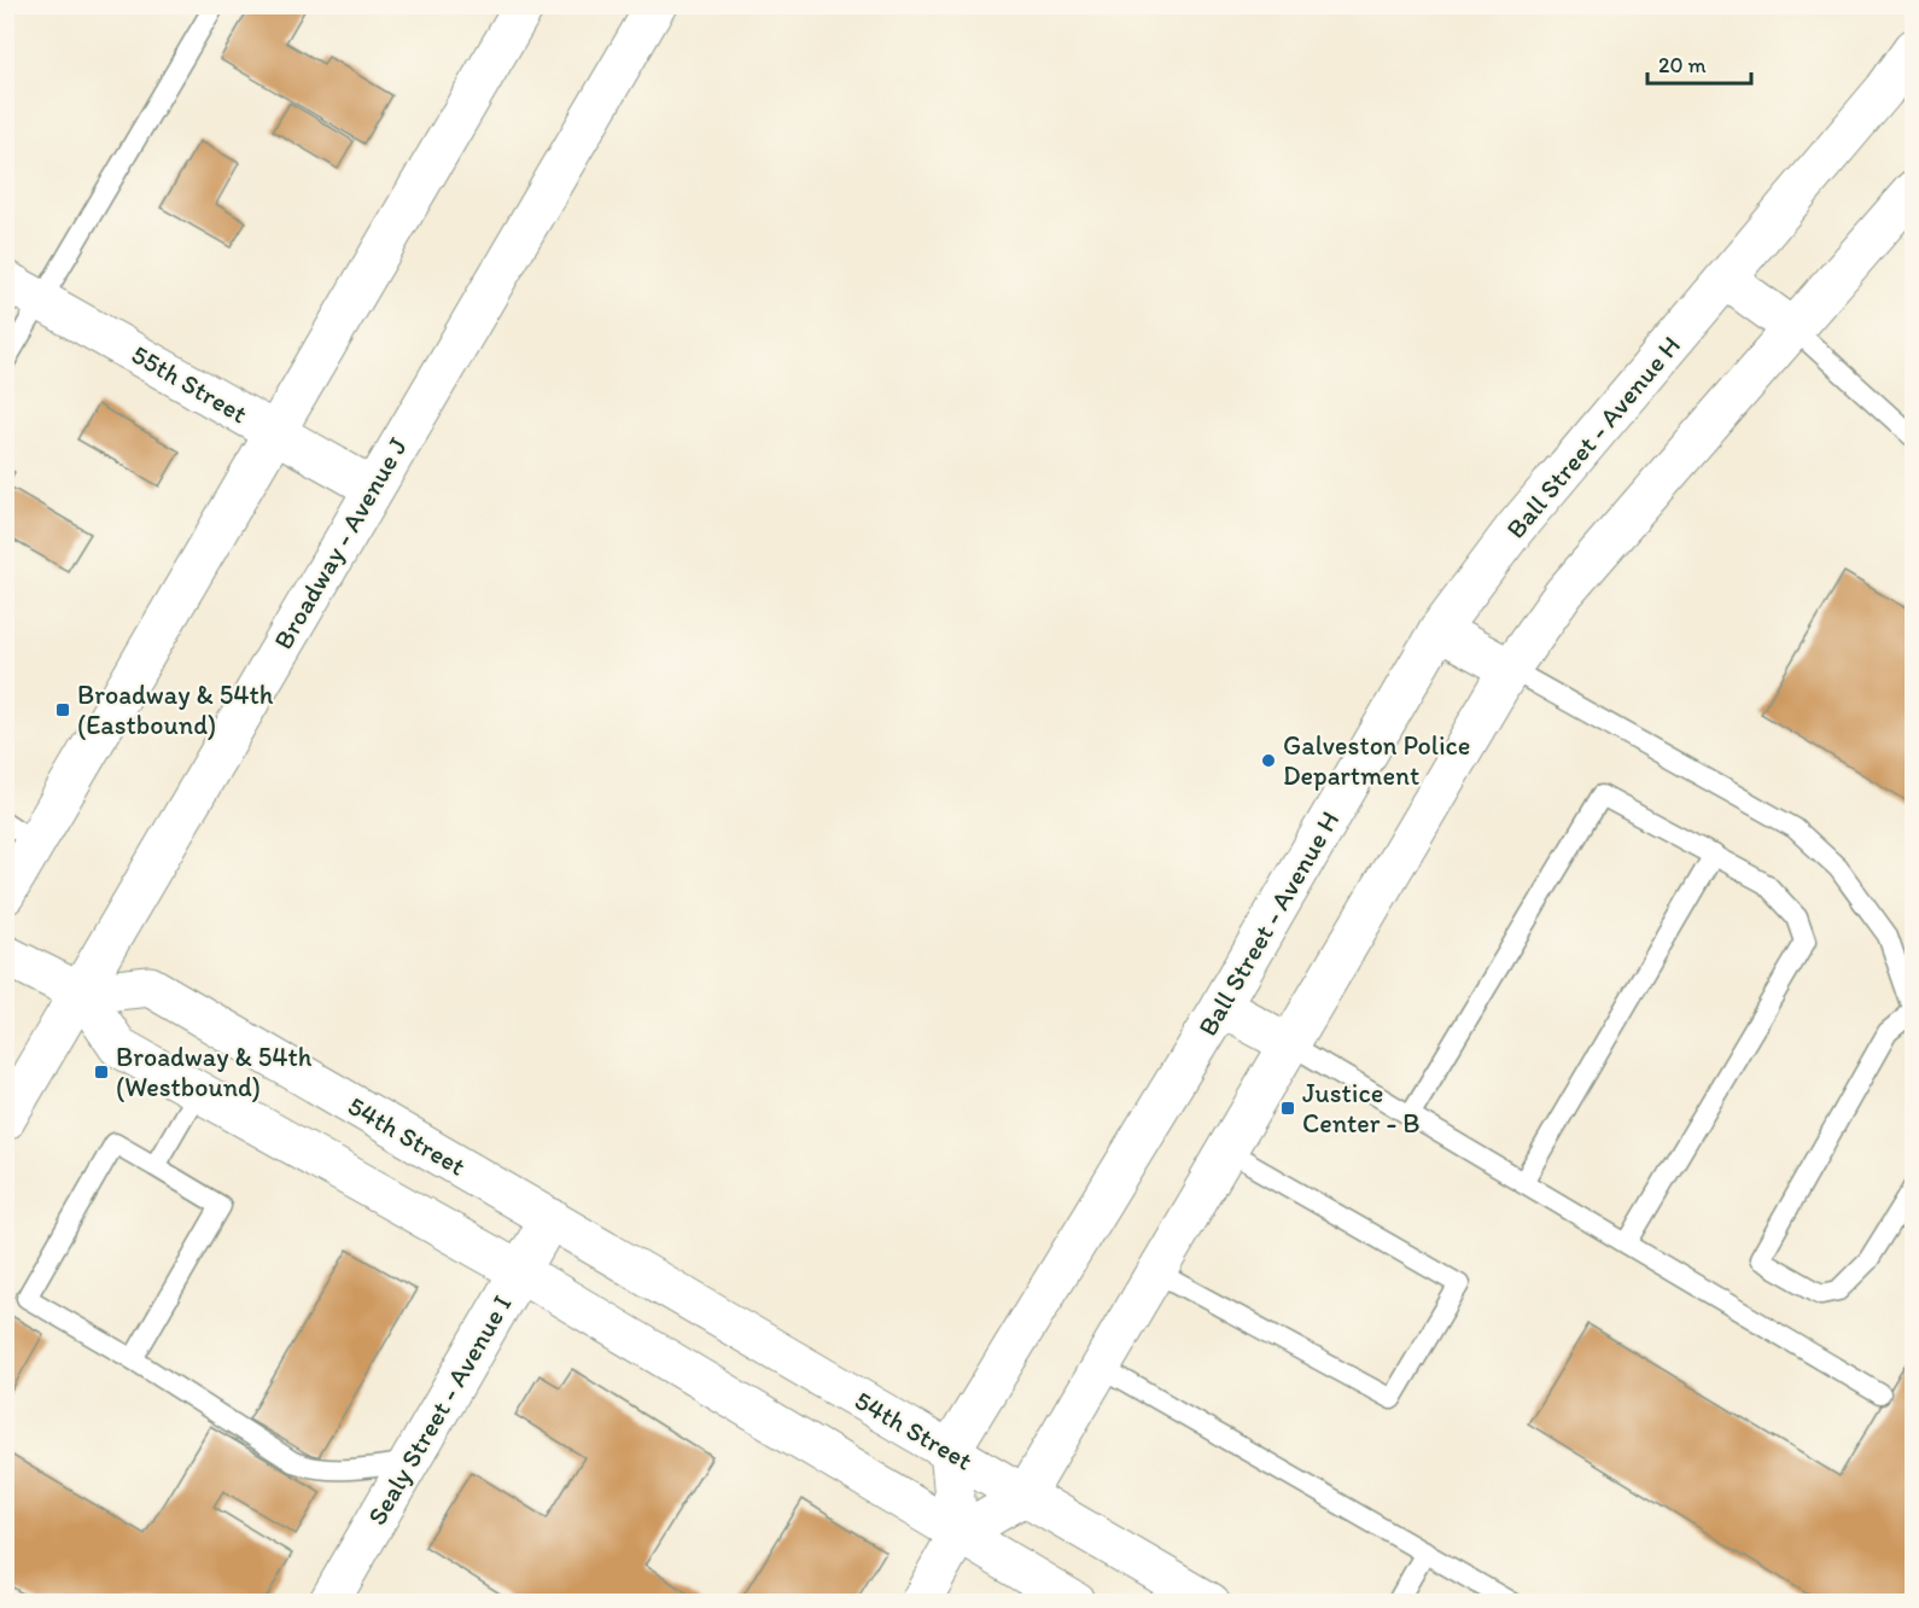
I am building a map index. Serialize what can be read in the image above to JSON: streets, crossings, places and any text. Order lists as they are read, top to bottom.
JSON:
{
  "streets": {
    "street": [
      "55th Street",
      "Ball Street - Avenue H",
      "Broadway - Avenue J",
      "54th Street",
      "Sealy Street - Avenue I"
    ]
  },
  "crossings": [
    ["55th Street", "Broadway - Avenue J"],
    ["Ball Street - Avenue H", "54th Street"],
    ["Broadway - Avenue J", "54th Street"],
    ["54th Street", "Sealy Street - Avenue I"]
  ],
  "places": {
    "transit": ["Broadway & 54th (Eastbound)", "Broadway & 54th (Westbound)", "Justice Center - B"],
    "other": ["Galveston Police Department"]
  },
  "scale_bar": "20 m"
}
